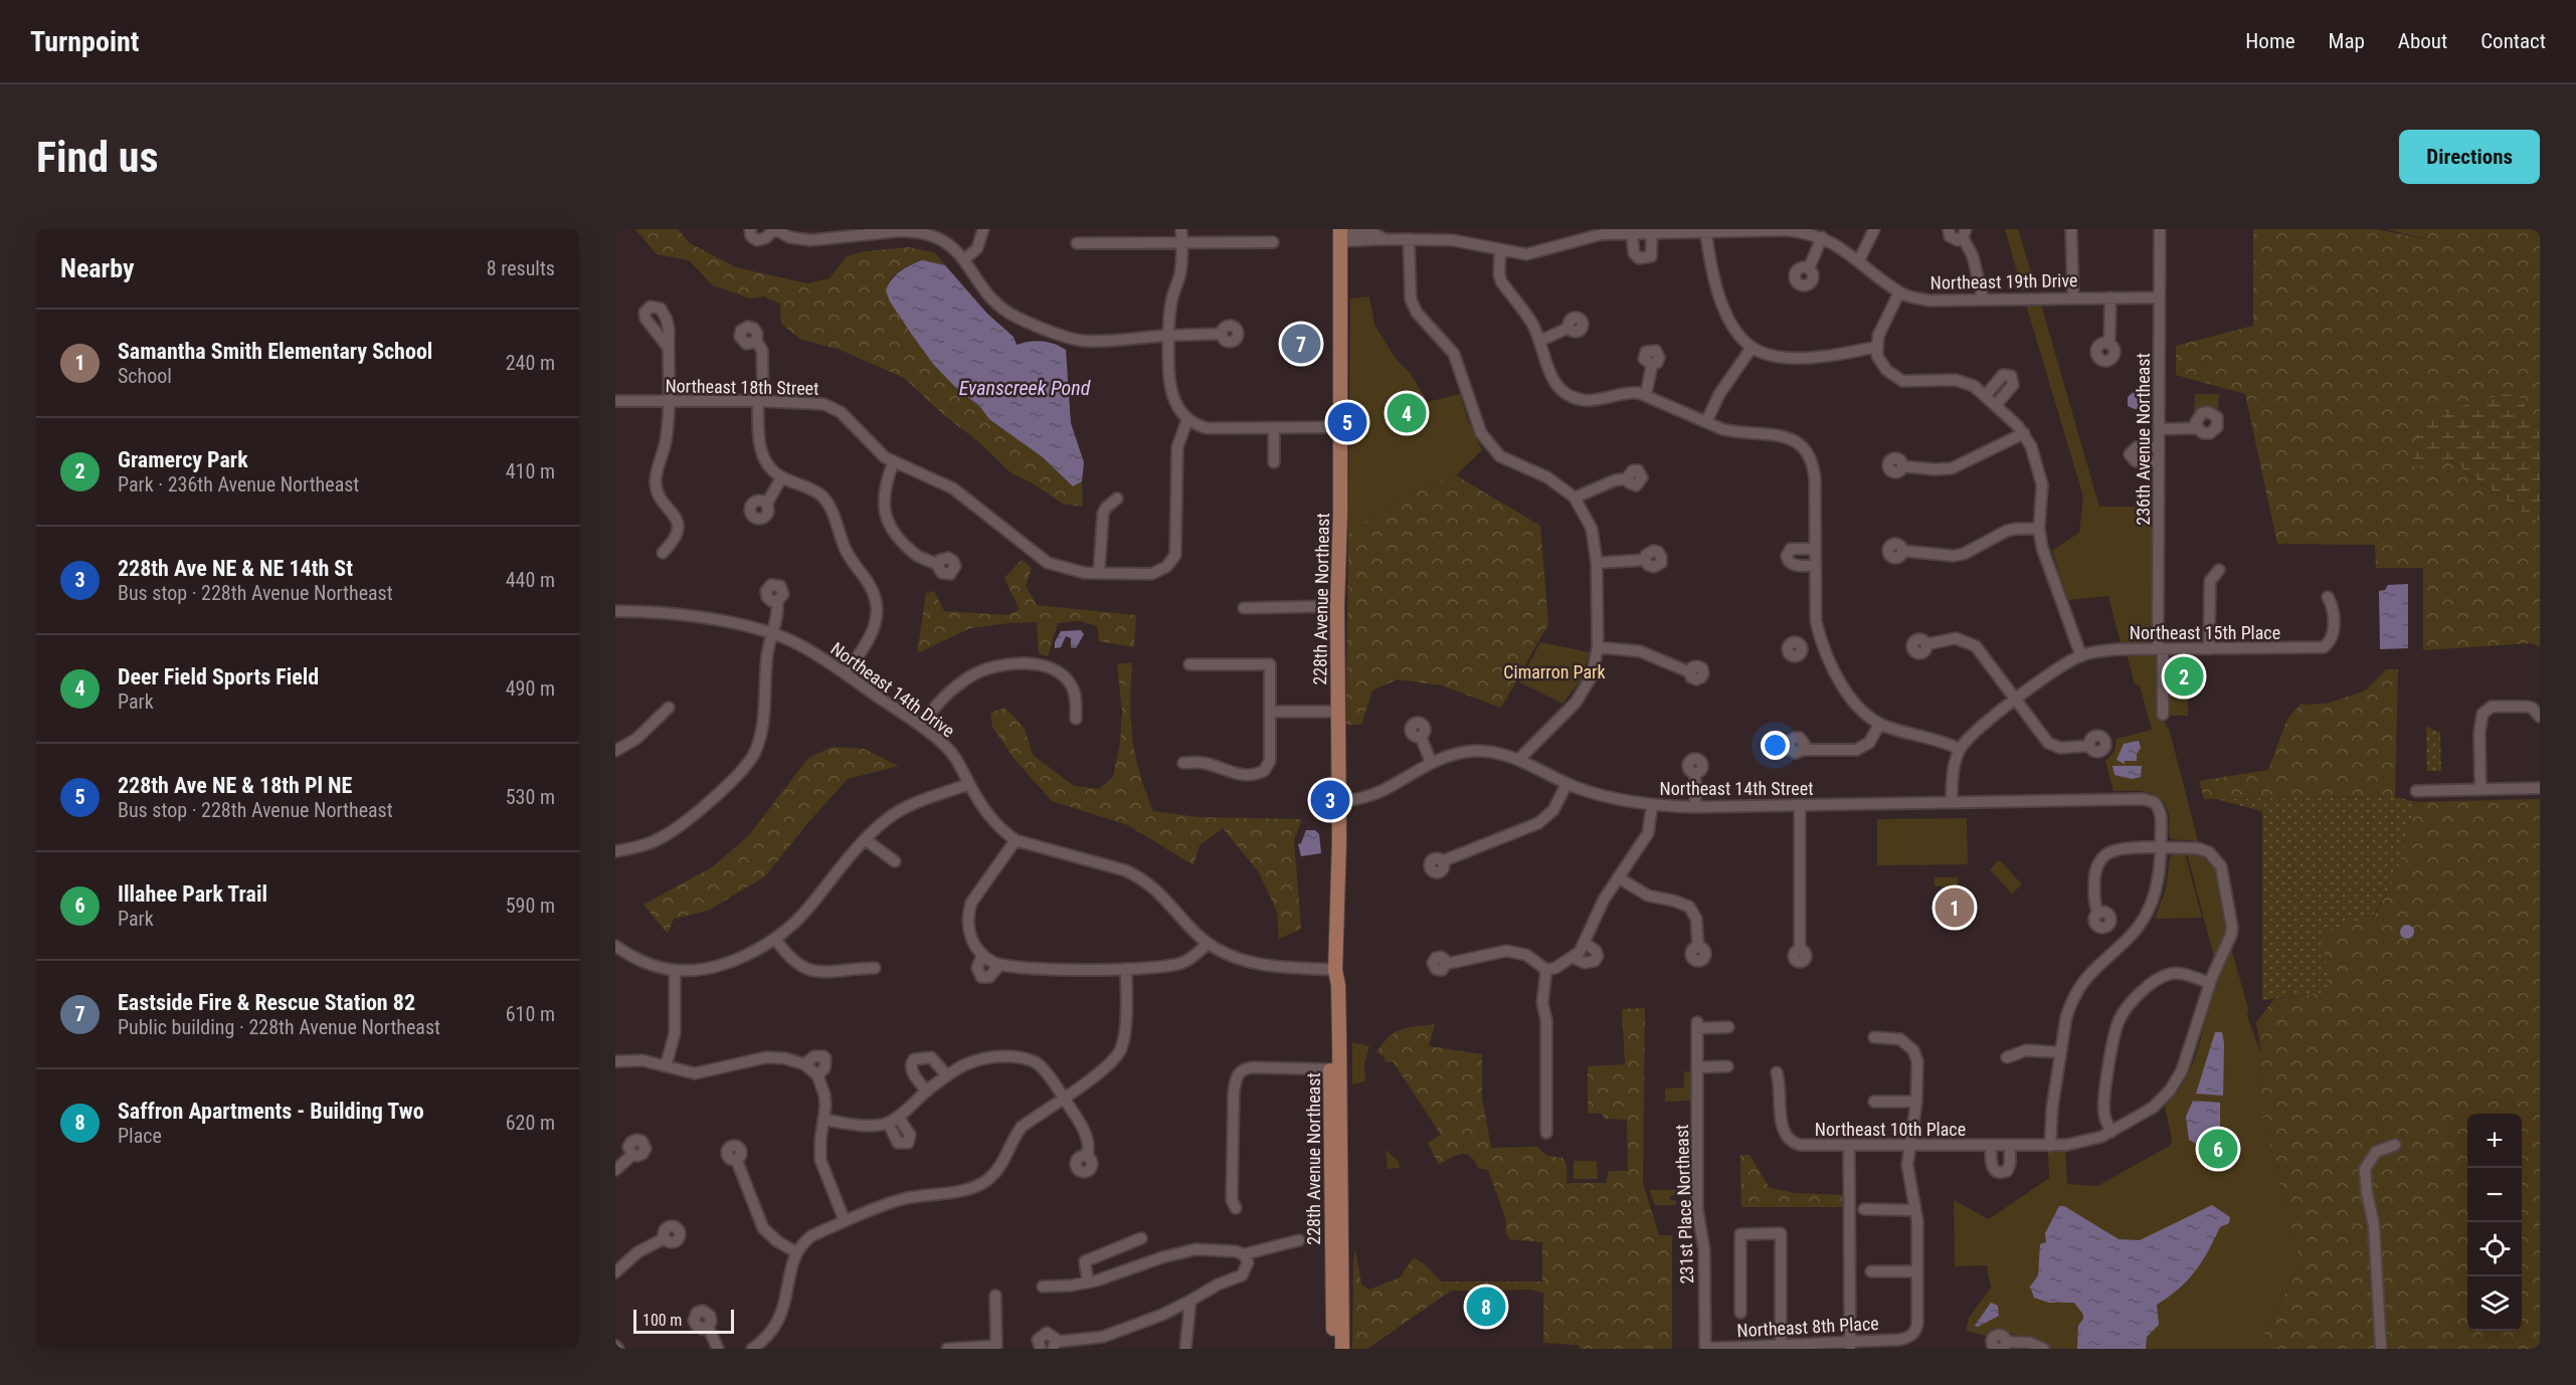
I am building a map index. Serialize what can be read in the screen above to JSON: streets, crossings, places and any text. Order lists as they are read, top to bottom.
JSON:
{
  "streets": {
    "main road": ["228th Avenue Northeast"],
    "street": [
      "Northeast 19th Drive",
      "Northeast 18th Street",
      "236th Avenue Northeast",
      "Northeast 15th Place",
      "Northeast 14th Drive",
      "Northeast 14th Street",
      "Northeast 10th Place",
      "231st Place Northeast",
      "Northeast 8th Place"
    ]
  },
  "crossings": [
    ["Northeast 19th Drive", "236th Avenue Northeast"],
    ["Northeast 19th Drive", "228th Avenue Northeast"],
    ["236th Avenue Northeast", "Northeast 15th Place"],
    ["228th Avenue Northeast", "Northeast 14th Drive"],
    ["228th Avenue Northeast", "Northeast 14th Street"],
    ["Northeast 14th Street", "Northeast 10th Place"],
    ["231st Place Northeast", "Northeast 8th Place"]
  ],
  "water": ["Evanscreek Pond"],
  "parks": ["Cimarron Park"],
  "scale_bar": "100 m",
  "page": {
    "header": "Turnpoint",
    "nav": [
      "Home",
      "Map",
      "About",
      "Contact"
    ],
    "buttons": "Directions",
    "title": "Find us",
    "heading": ["Nearby", "8 results"],
    "list": [
      {
        "mark": "1",
        "name": "Samantha Smith Elementary School",
        "note": "School",
        "value": "240 m"
      },
      {
        "mark": "2",
        "name": "Gramercy Park",
        "note": "Park · 236th Avenue Northeast",
        "value": "410 m"
      },
      {
        "mark": "3",
        "name": "228th Ave NE & NE 14th St",
        "note": "Bus stop · 228th Avenue Northeast",
        "value": "440 m"
      },
      {
        "mark": "4",
        "name": "Deer Field Sports Field",
        "note": "Park",
        "value": "490 m"
      },
      {
        "mark": "5",
        "name": "228th Ave NE & 18th Pl NE",
        "note": "Bus stop · 228th Avenue Northeast",
        "value": "530 m"
      },
      {
        "mark": "6",
        "name": "Illahee Park Trail",
        "note": "Park",
        "value": "590 m"
      },
      {
        "mark": "7",
        "name": "Eastside Fire & Rescue Station 82",
        "note": "Public building · 228th Avenue Northeast",
        "value": "610 m"
      },
      {
        "mark": "8",
        "name": "Saffron Apartments - Building Two",
        "note": "Place",
        "value": "620 m"
      }
    ],
    "pins": [
      "7",
      "4",
      "5",
      "2",
      "3",
      "1",
      "6",
      "8"
    ],
    "map_buttons": ["+", "−"],
    "scale": "100 m"
  }
}
